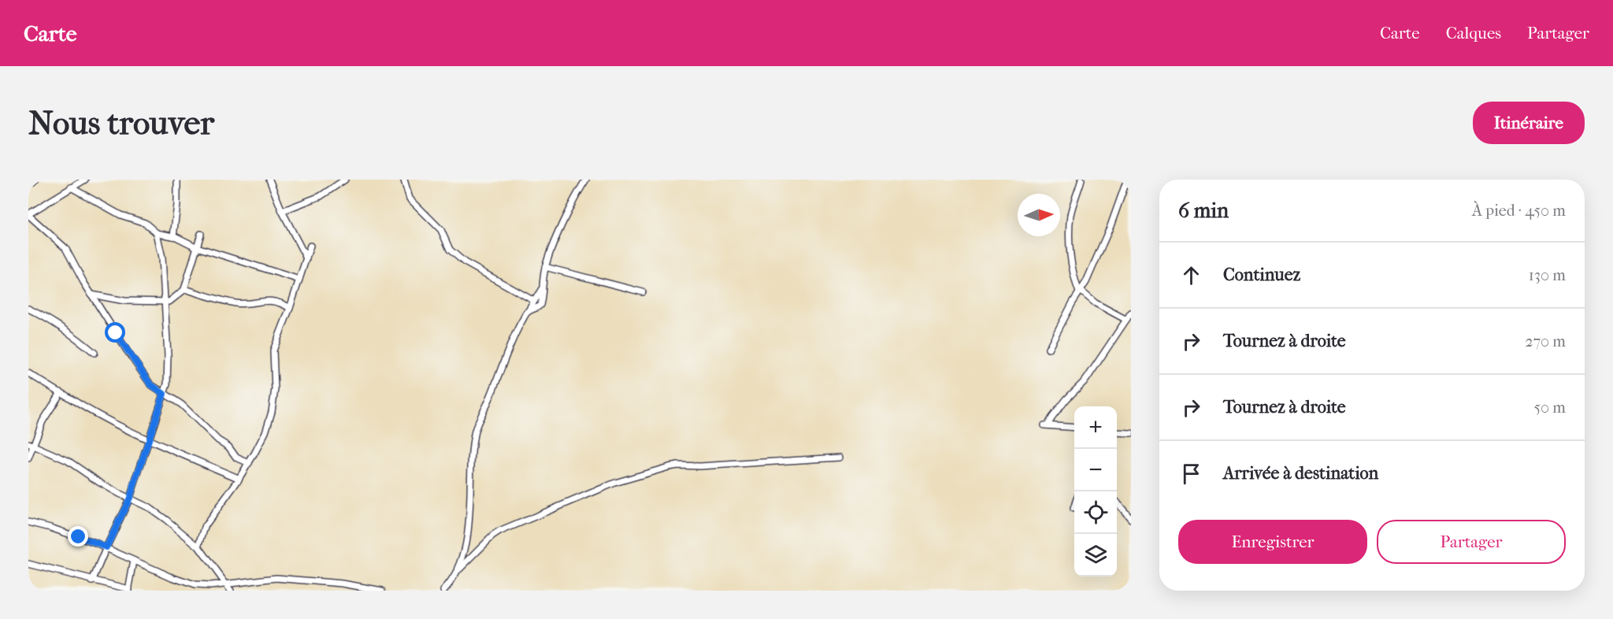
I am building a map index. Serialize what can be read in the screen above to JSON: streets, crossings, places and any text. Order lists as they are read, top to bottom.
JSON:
{
  "north": "right",
  "page": {
    "header": "Carte",
    "nav": ["Carte", "Calques", "Partager"],
    "buttons": [
      "Itinéraire",
      ["Enregistrer", "Partager"]
    ],
    "title": "Nous trouver",
    "heading": ["6 min", "À pied · 450 m"],
    "list": [
      ["Continuez", "130 m"],
      ["Tournez à droite", "270 m"],
      ["Tournez à droite", "50 m"],
      "Arrivée à destination"
    ],
    "map_buttons": ["+", "−"]
  }
}
